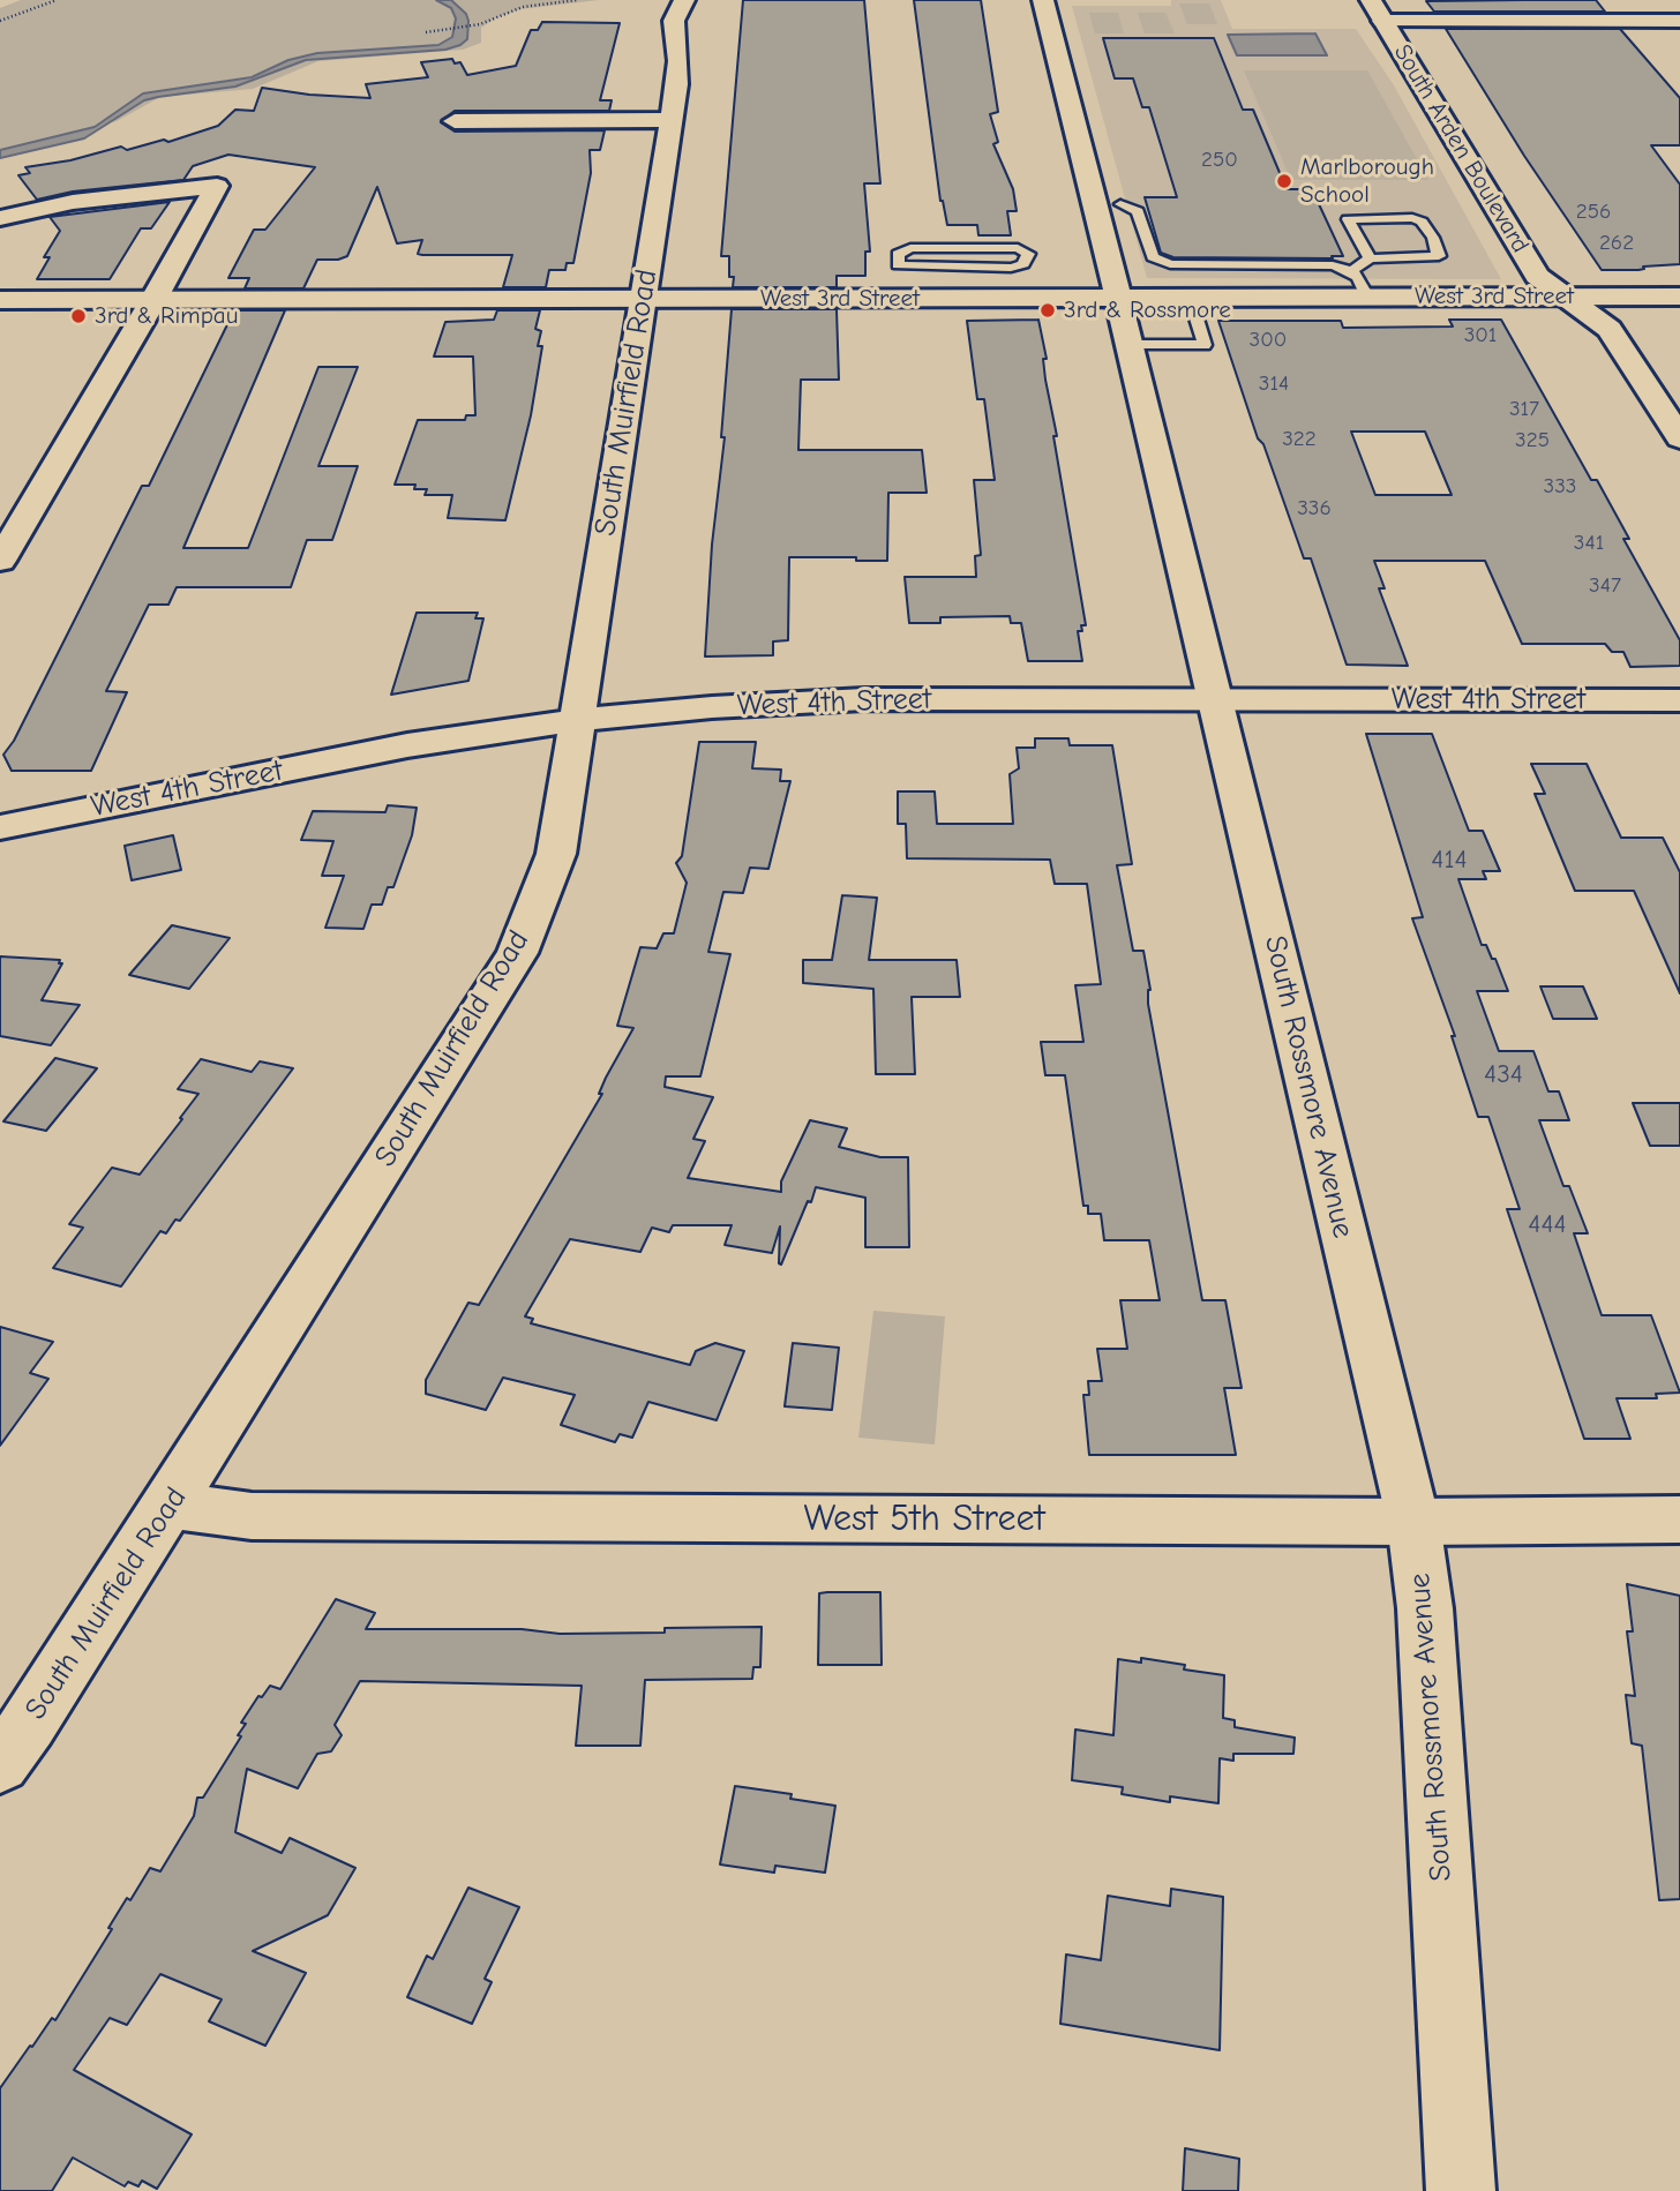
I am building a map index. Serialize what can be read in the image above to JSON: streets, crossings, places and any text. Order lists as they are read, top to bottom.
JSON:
{
  "streets": {
    "street": [
      "South Arden Boulevard",
      "West 3rd Street",
      "South Muirfield Road",
      "West 4th Street",
      "South Rossmore Avenue",
      "West 5th Street"
    ]
  },
  "crossings": [
    ["South Arden Boulevard", "West 3rd Street"],
    ["West 3rd Street", "South Muirfield Road"],
    ["West 3rd Street", "South Rossmore Avenue"],
    ["South Muirfield Road", "West 4th Street"],
    ["South Muirfield Road", "West 5th Street"],
    ["West 4th Street", "South Rossmore Avenue"],
    ["South Rossmore Avenue", "West 5th Street"]
  ],
  "places": ["Marlborough School", "3rd & Rossmore", "3rd & Rimpau"],
  "house_numbers": [
    "250",
    "256",
    "262",
    "301",
    "300",
    "314",
    "317",
    "322",
    "325",
    "333",
    "336",
    "341",
    "347",
    "414",
    "434",
    "444"
  ]
}
